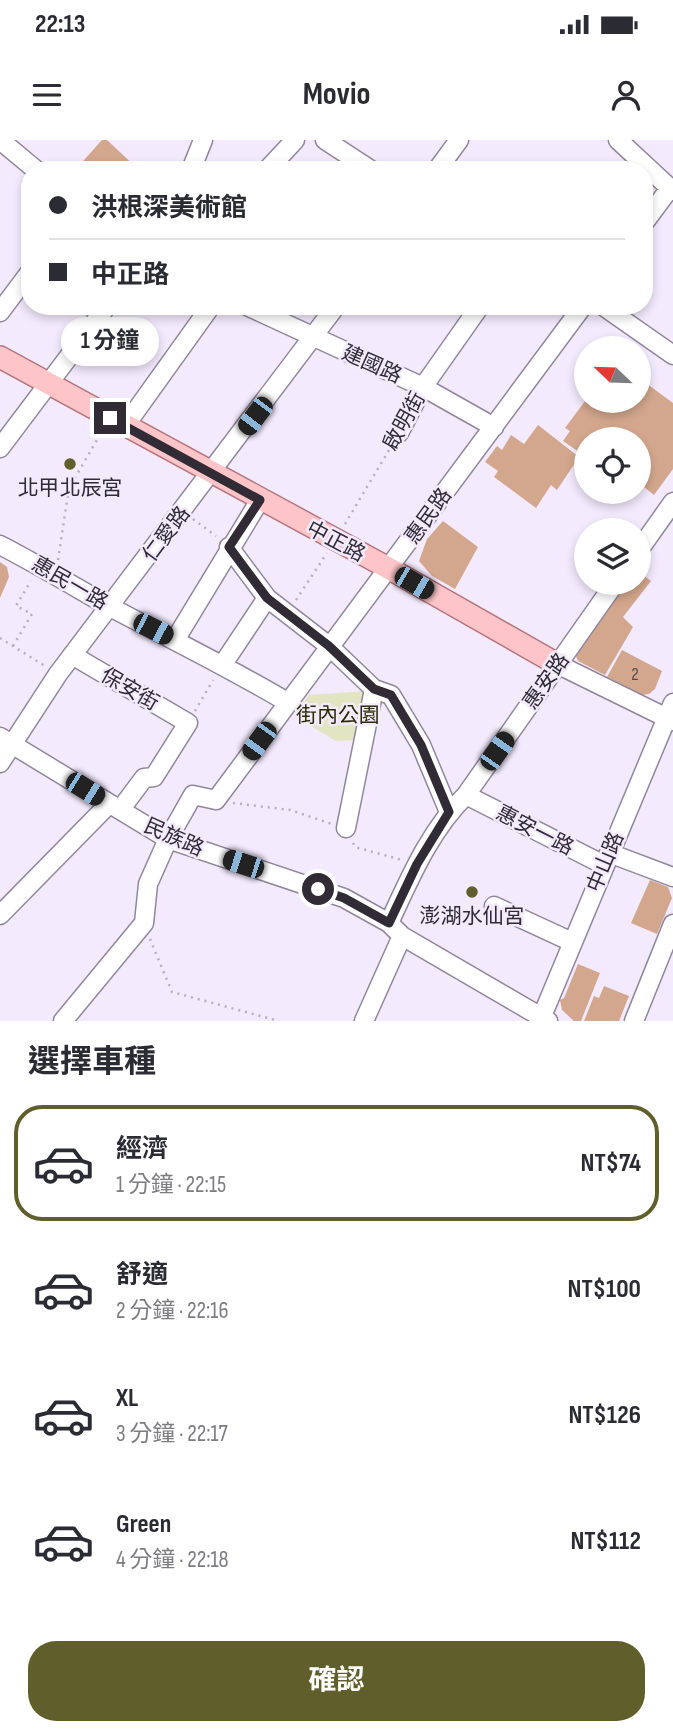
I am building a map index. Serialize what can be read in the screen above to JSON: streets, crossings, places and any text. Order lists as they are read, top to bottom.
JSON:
{
  "streets": {
    "main road": ["中正路"],
    "street": [
      "建國路",
      "啟明街",
      "惠民路",
      "仁愛路",
      "惠民一路",
      "惠安路",
      "保安街",
      "惠安一路",
      "民族路",
      "中山路"
    ]
  },
  "crossings": [
    ["建國路", "啟明街"],
    ["建國路", "惠民路"],
    ["建國路", "仁愛路"],
    ["啟明街", "中正路"],
    ["惠民路", "中正路"],
    ["惠民路", "惠民一路"],
    ["仁愛路", "中正路"],
    ["仁愛路", "惠民一路"],
    ["仁愛路", "保安街"],
    ["仁愛路", "民族路"],
    ["中正路", "惠安路"],
    ["中正路", "中山路"],
    ["惠安路", "惠安一路"],
    ["惠安路", "民族路"],
    ["惠安一路", "中山路"],
    ["民族路", "中山路"]
  ],
  "parks": ["街內公園"],
  "places": ["北甲北辰宮", "澎湖水仙宮"],
  "house_numbers": ["2"],
  "north": "top left",
  "page": {
    "status": "22:13",
    "header": "Movio",
    "banner": ["洪根深美術館", "中正路"],
    "bubble": "1 分鐘",
    "heading": "選擇車種",
    "list": [
      {
        "name": "經濟",
        "note": "1 分鐘 · 22:15",
        "value": "NT$74"
      },
      {
        "name": "舒適",
        "note": "2 分鐘 · 22:16",
        "value": "NT$100"
      },
      {
        "name": "XL",
        "note": "3 分鐘 · 22:17",
        "value": "NT$126"
      },
      {
        "name": "Green",
        "note": "4 分鐘 · 22:18",
        "value": "NT$112"
      }
    ],
    "buttons": "確認"
  }
}
